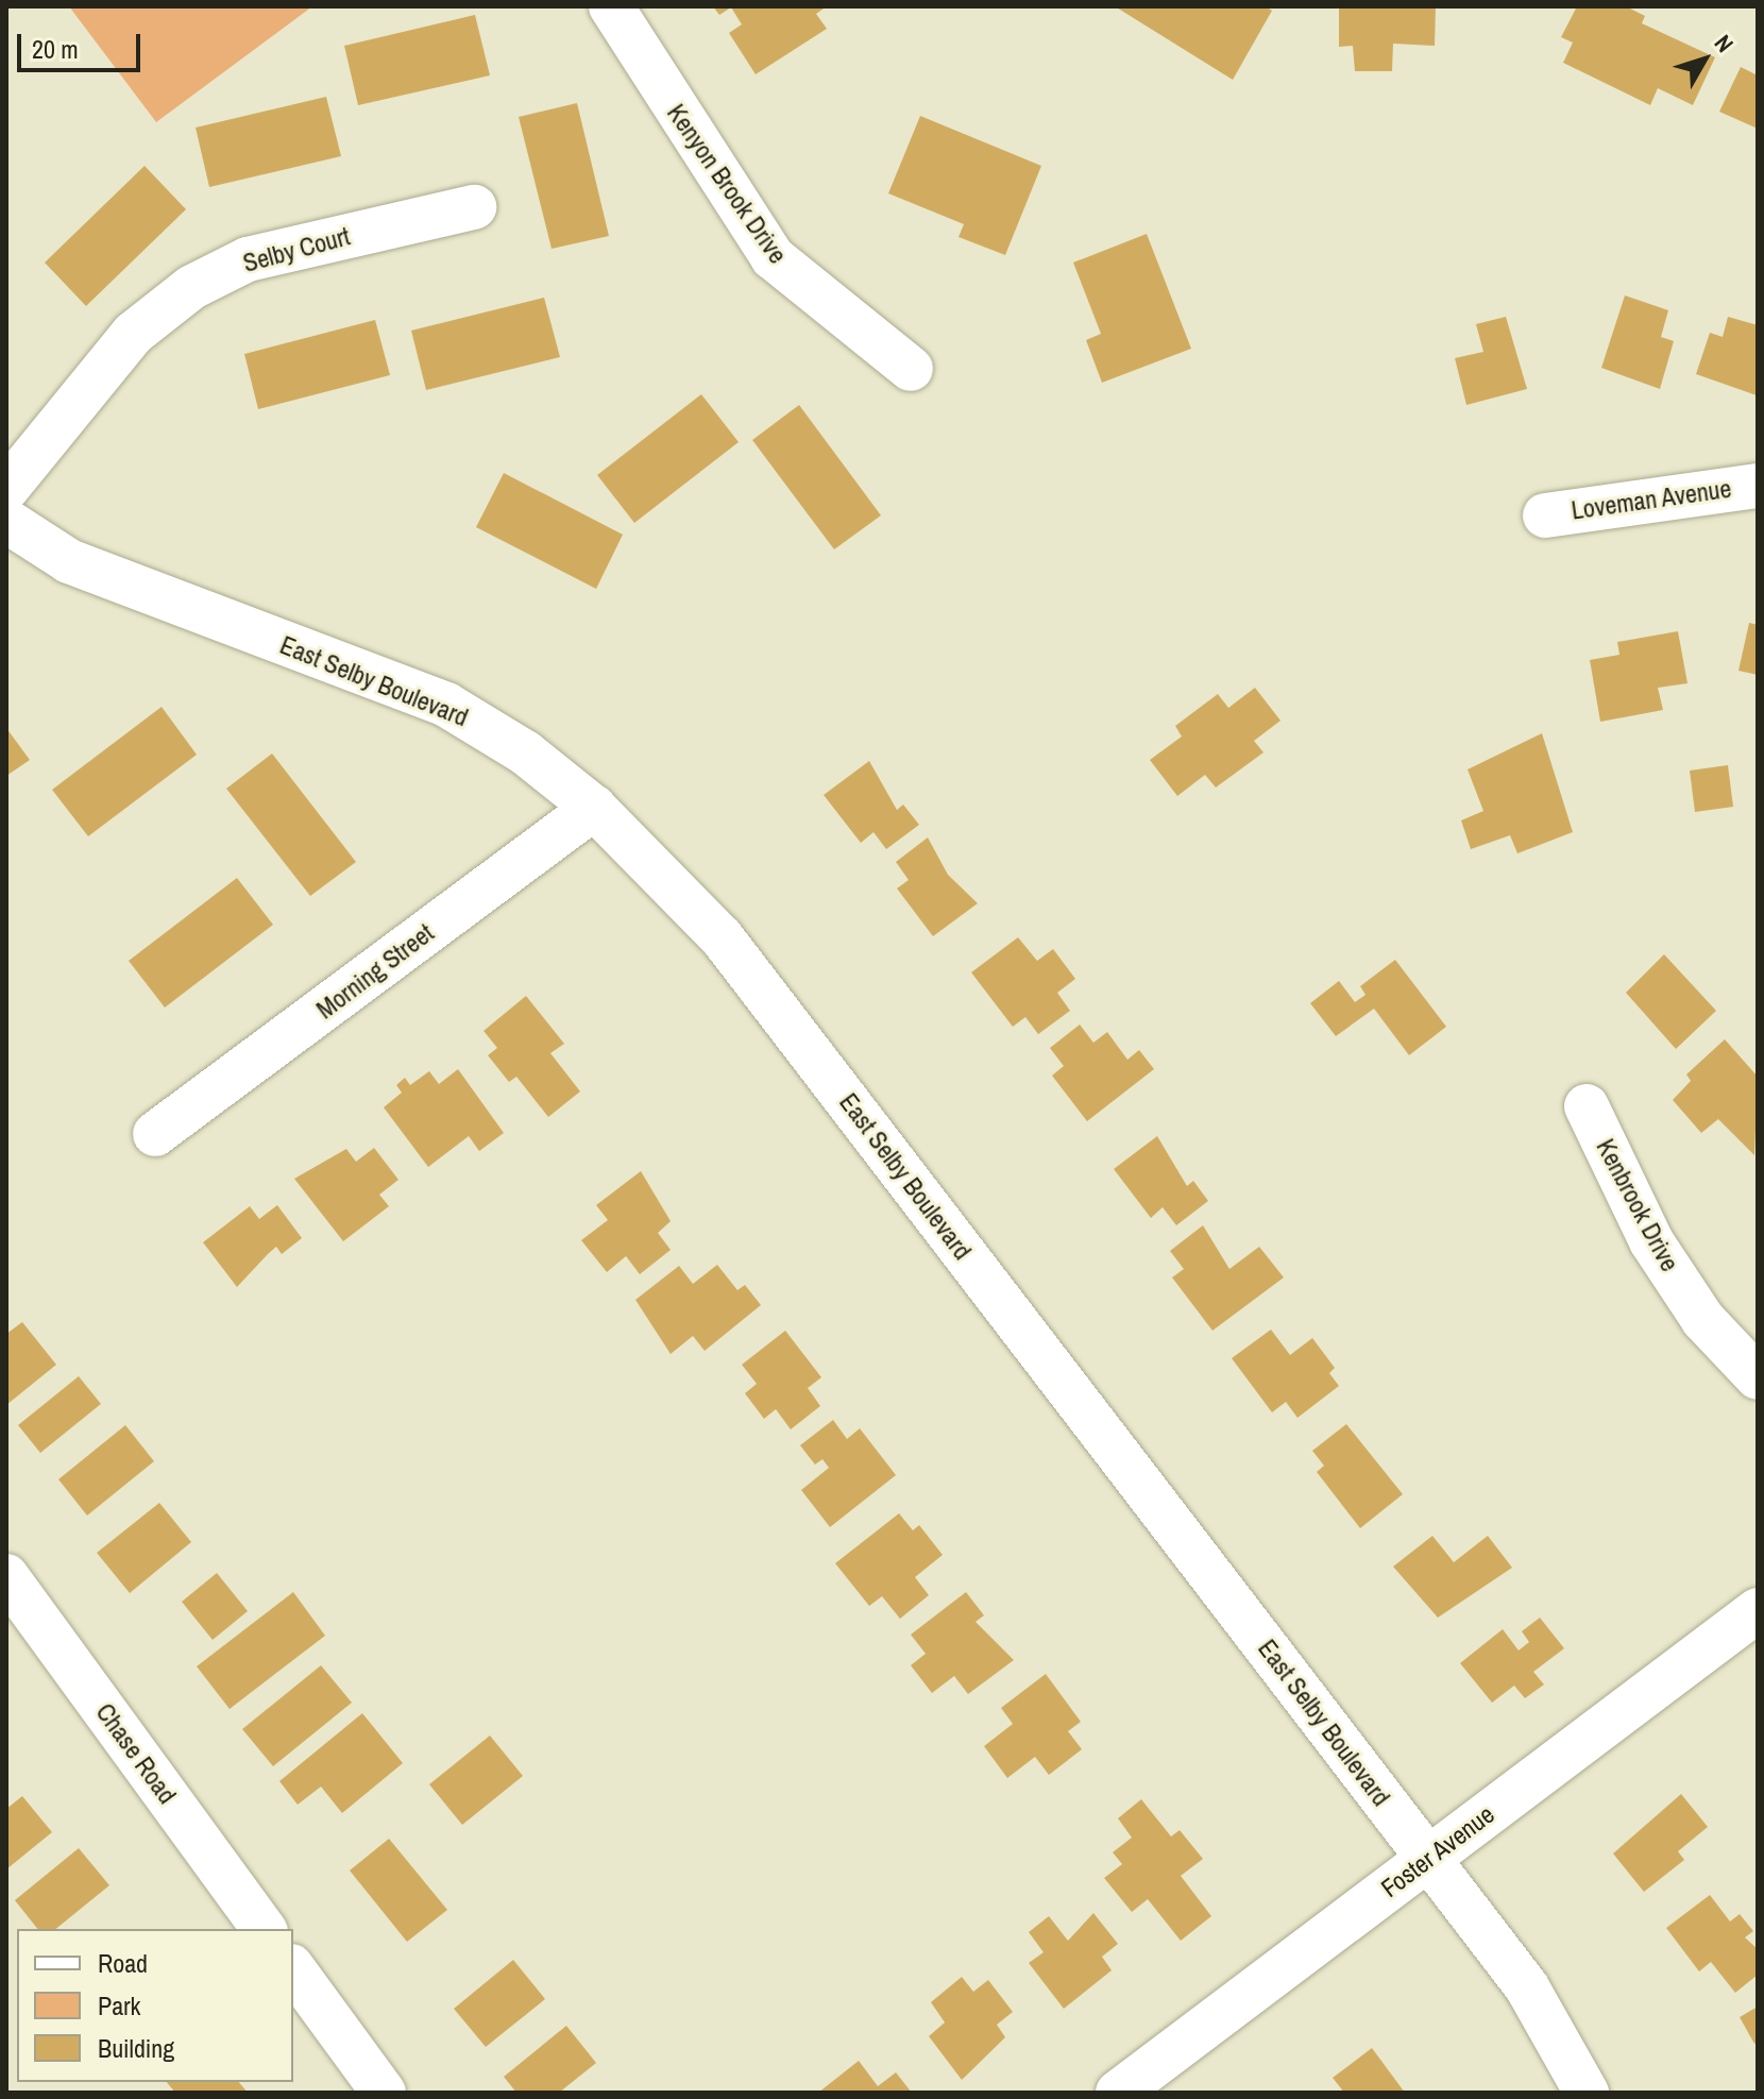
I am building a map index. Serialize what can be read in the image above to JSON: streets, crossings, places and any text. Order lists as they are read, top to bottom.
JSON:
{
  "streets": {
    "street": [
      "Kenyon Brook Drive",
      "Selby Court",
      "Loveman Avenue",
      "East Selby Boulevard",
      "Morning Street",
      "Kenbrook Drive",
      "Chase Road",
      "Foster Avenue"
    ]
  },
  "crossings": [
    ["East Selby Boulevard", "Morning Street"],
    ["East Selby Boulevard", "Foster Avenue"]
  ],
  "legend": ["Road", "Park", "Building"],
  "scale_bar": "20 m",
  "north": "top right"
}
